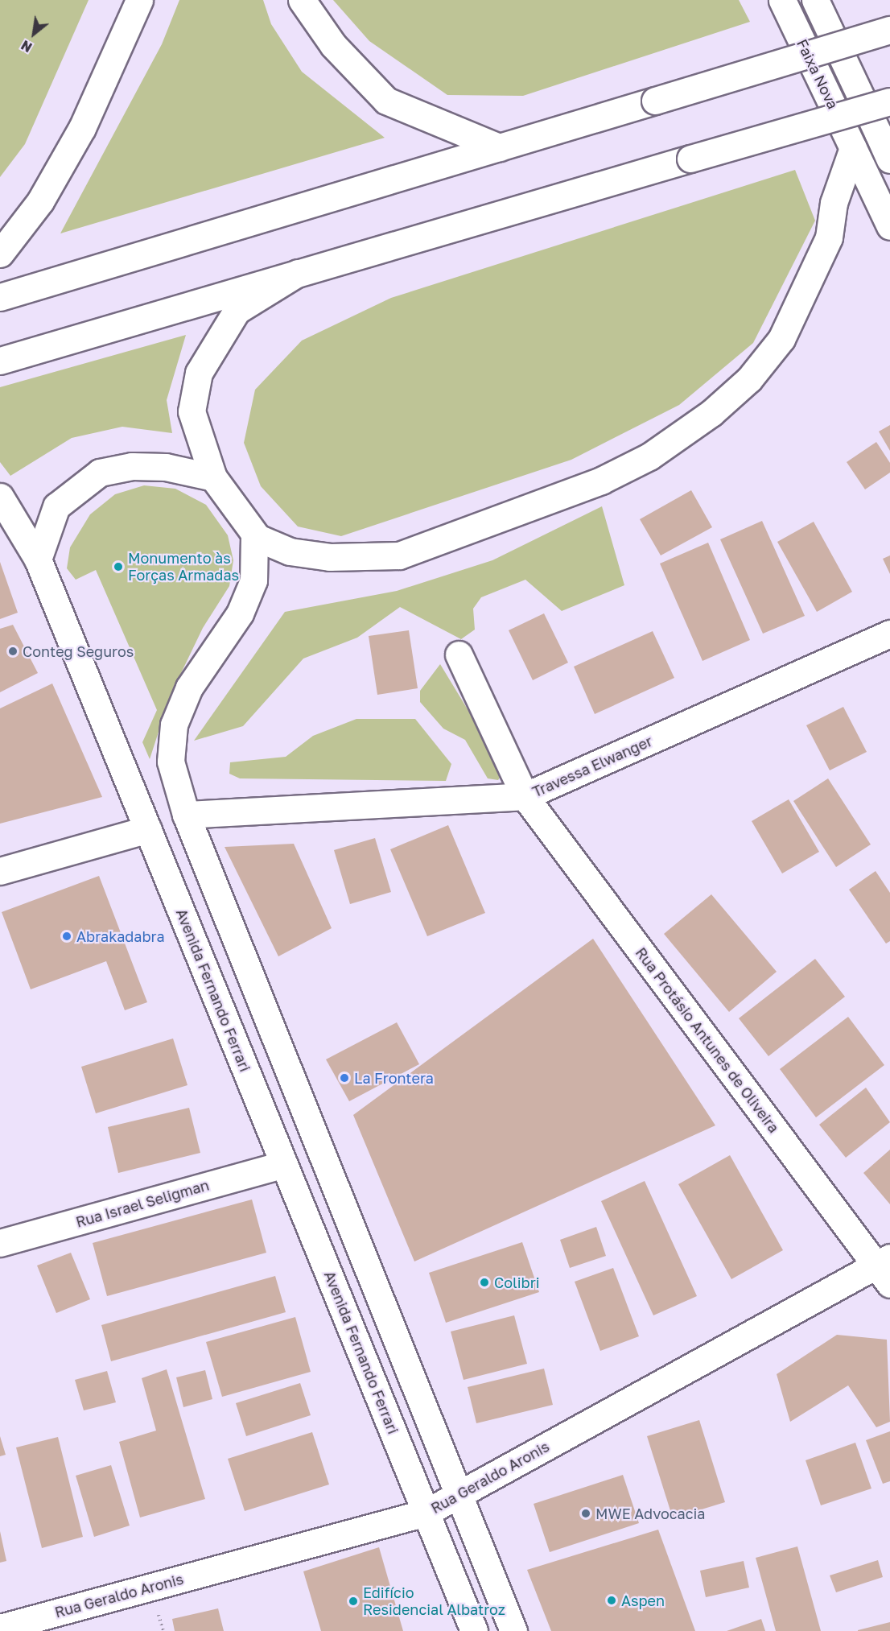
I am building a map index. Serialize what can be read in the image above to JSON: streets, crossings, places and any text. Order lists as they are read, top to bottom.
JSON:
{
  "streets": {
    "main road": [
      "Faixa Nova",
      "Travessa Elwanger",
      "Avenida Fernando Ferrari",
      "Rua Protásio Antunes de Oliveira",
      "Rua Israel Seligman",
      "Rua Geraldo Aronis"
    ]
  },
  "crossings": [
    ["Travessa Elwanger", "Rua Protásio Antunes de Oliveira"],
    ["Avenida Fernando Ferrari", "Rua Israel Seligman"],
    ["Avenida Fernando Ferrari", "Rua Geraldo Aronis"],
    ["Rua Protásio Antunes de Oliveira", "Rua Geraldo Aronis"]
  ],
  "places": [
    "Monumento às Forças Armadas",
    "Conteg Seguros",
    "Abrakadabra",
    "La Frontera",
    "Colibri",
    "MWE Advocacia",
    "Aspen",
    "Edifício Residencial Albatroz"
  ],
  "north": "bottom left"
}
